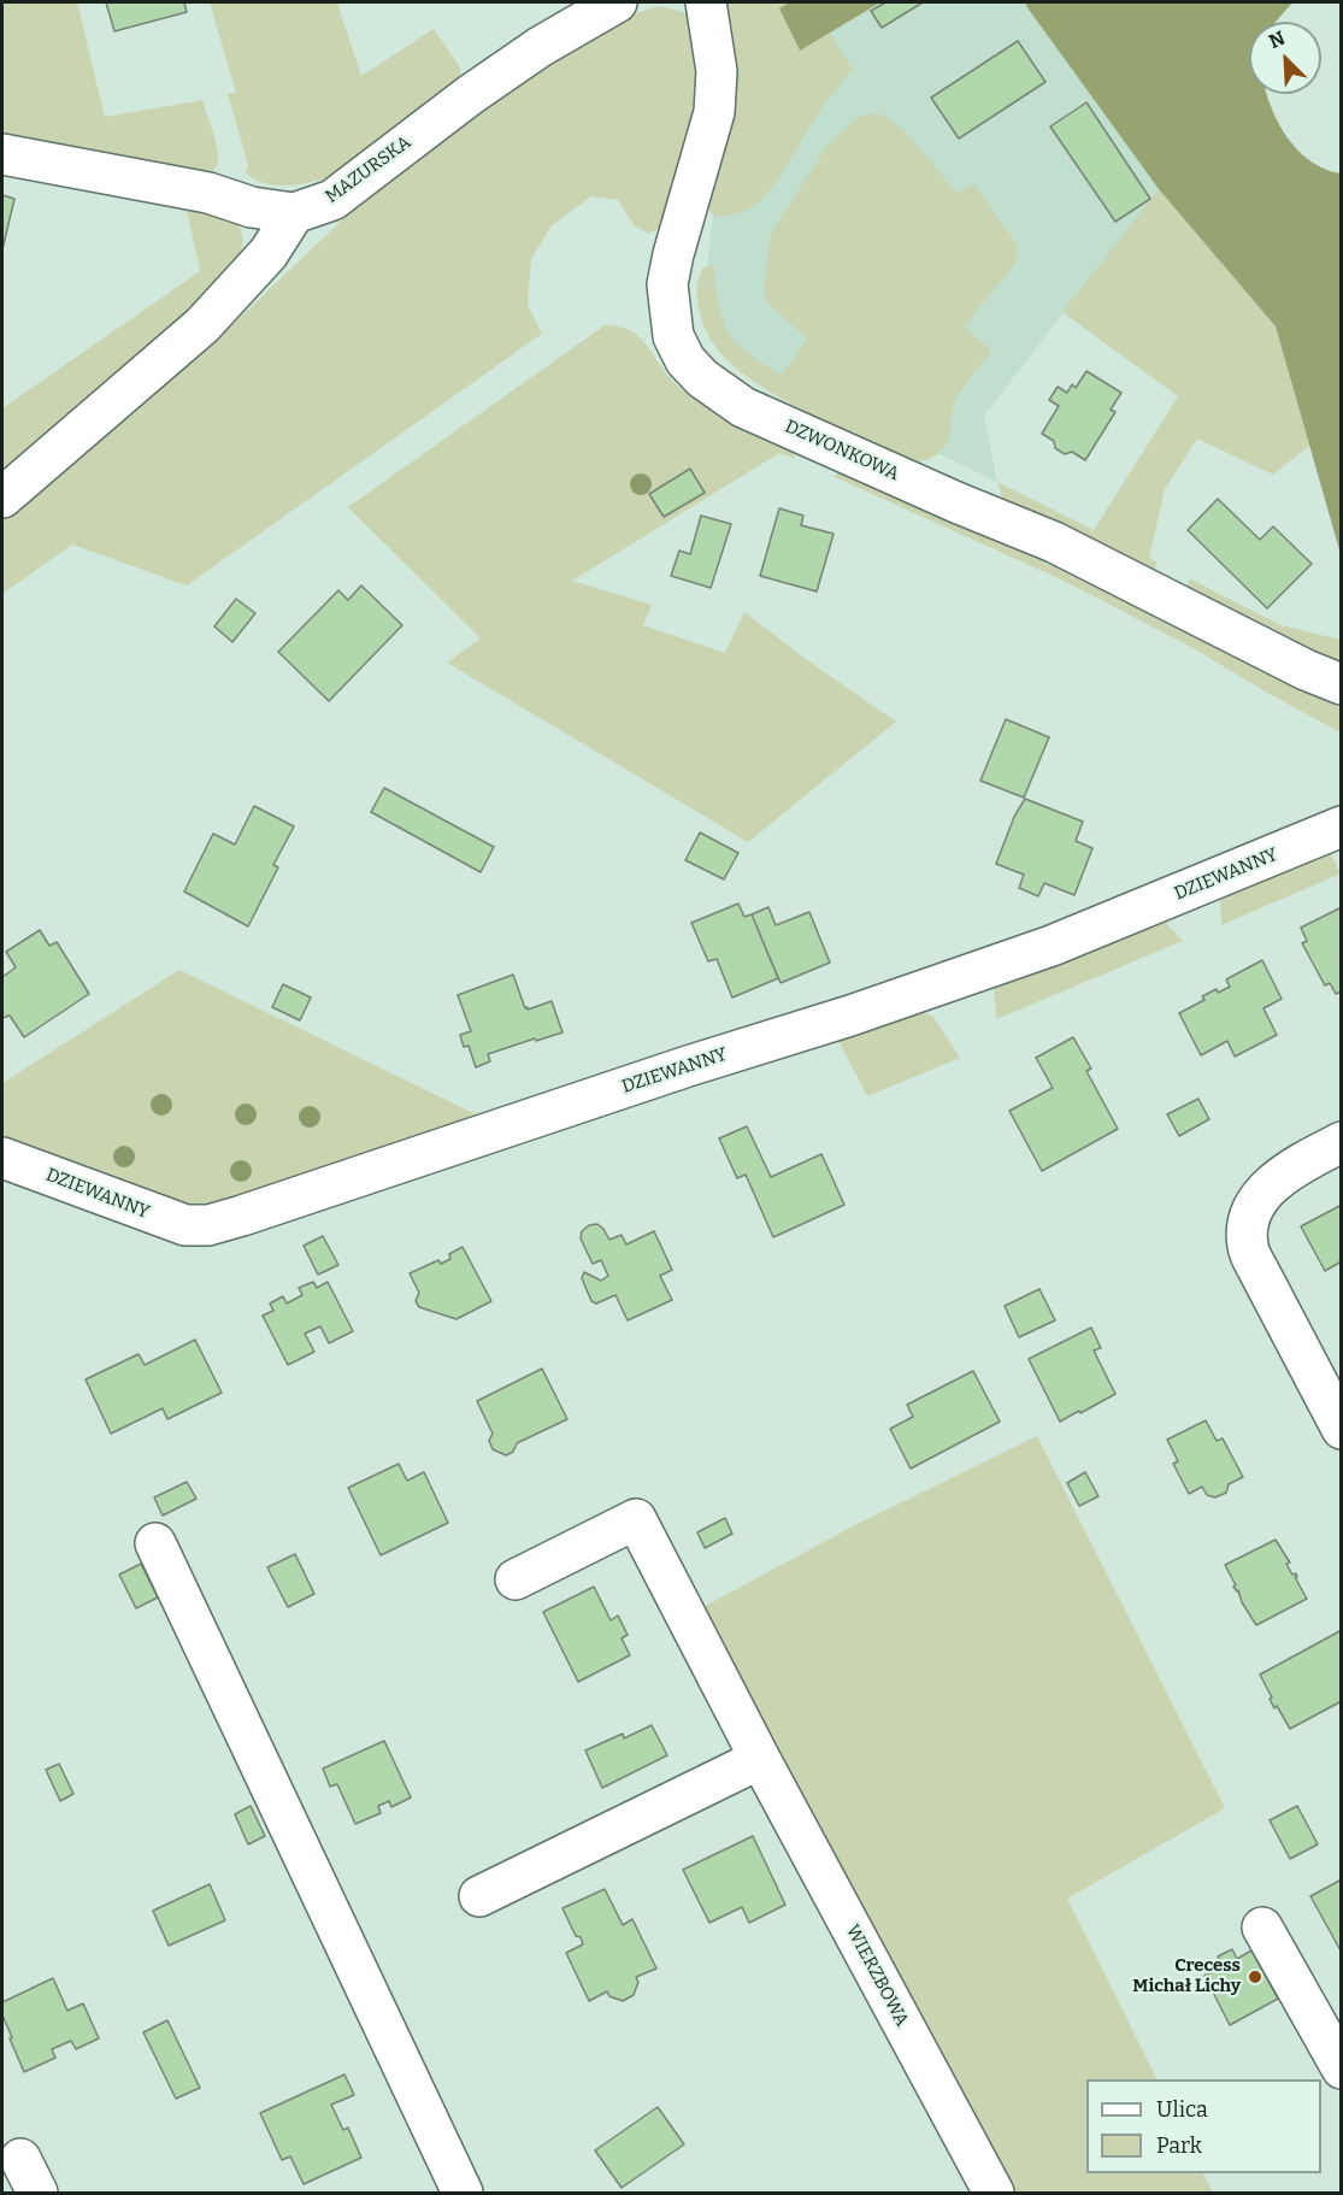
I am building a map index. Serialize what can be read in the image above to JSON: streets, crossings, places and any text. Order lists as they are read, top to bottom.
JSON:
{
  "streets": {
    "street": [
      "MAZURSKA",
      "DZWONKOWA",
      "DZIEWANNY",
      "WIERZBOWA"
    ]
  },
  "places": ["Crecess Michał Lichy"],
  "legend": ["Ulica", "Park"],
  "north": "top left"
}
